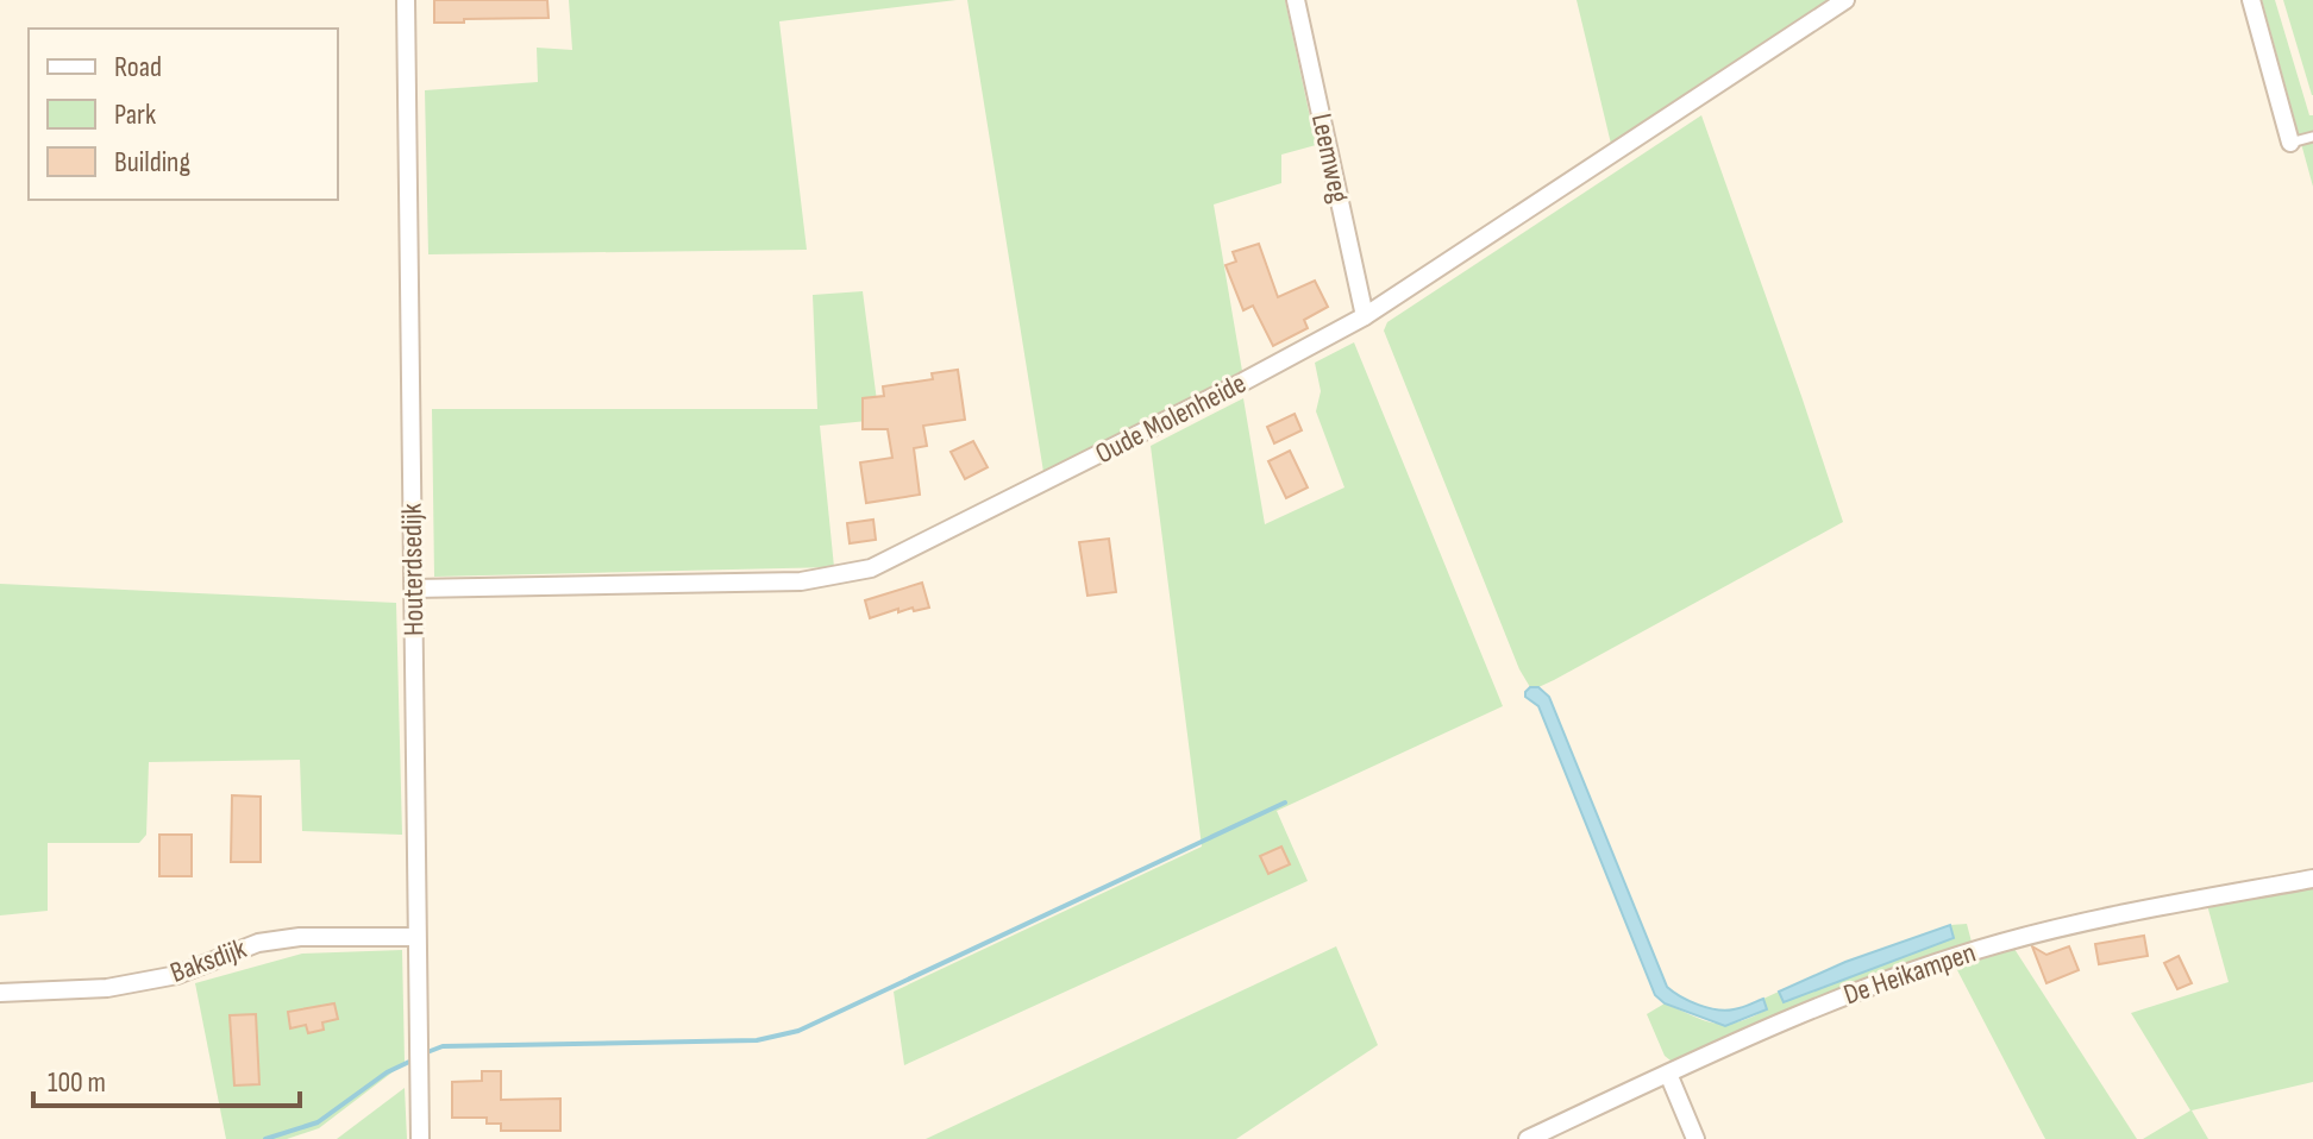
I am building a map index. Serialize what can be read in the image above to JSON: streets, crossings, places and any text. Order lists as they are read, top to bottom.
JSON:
{
  "streets": {
    "street": [
      "Leemweg",
      "Oude Molenheide",
      "Houterdsedijk",
      "Baksdijk",
      "De Heikampen"
    ]
  },
  "crossings": [
    ["Leemweg", "Oude Molenheide"],
    ["Oude Molenheide", "Houterdsedijk"],
    ["Houterdsedijk", "Baksdijk"]
  ],
  "legend": ["Road", "Park", "Building"],
  "scale_bar": "100 m"
}
